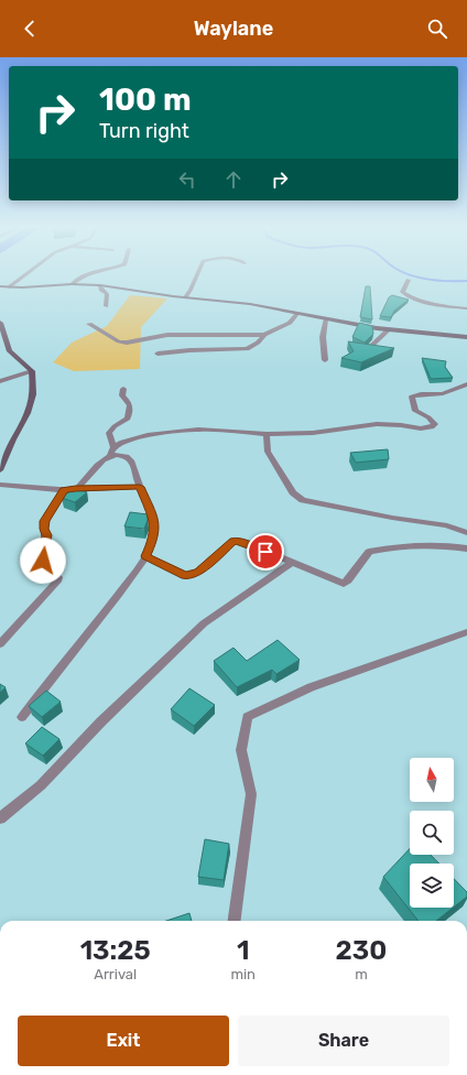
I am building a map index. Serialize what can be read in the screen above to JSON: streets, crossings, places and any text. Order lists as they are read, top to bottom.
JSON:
{
  "north": "top",
  "page": {
    "header": "Waylane",
    "turn": ["100 m", "Turn right"],
    "eta": [
      "13:25",
      "Arrival",
      "1",
      "min",
      "230",
      "m"
    ],
    "buttons": ["Exit", "Share"]
  }
}
